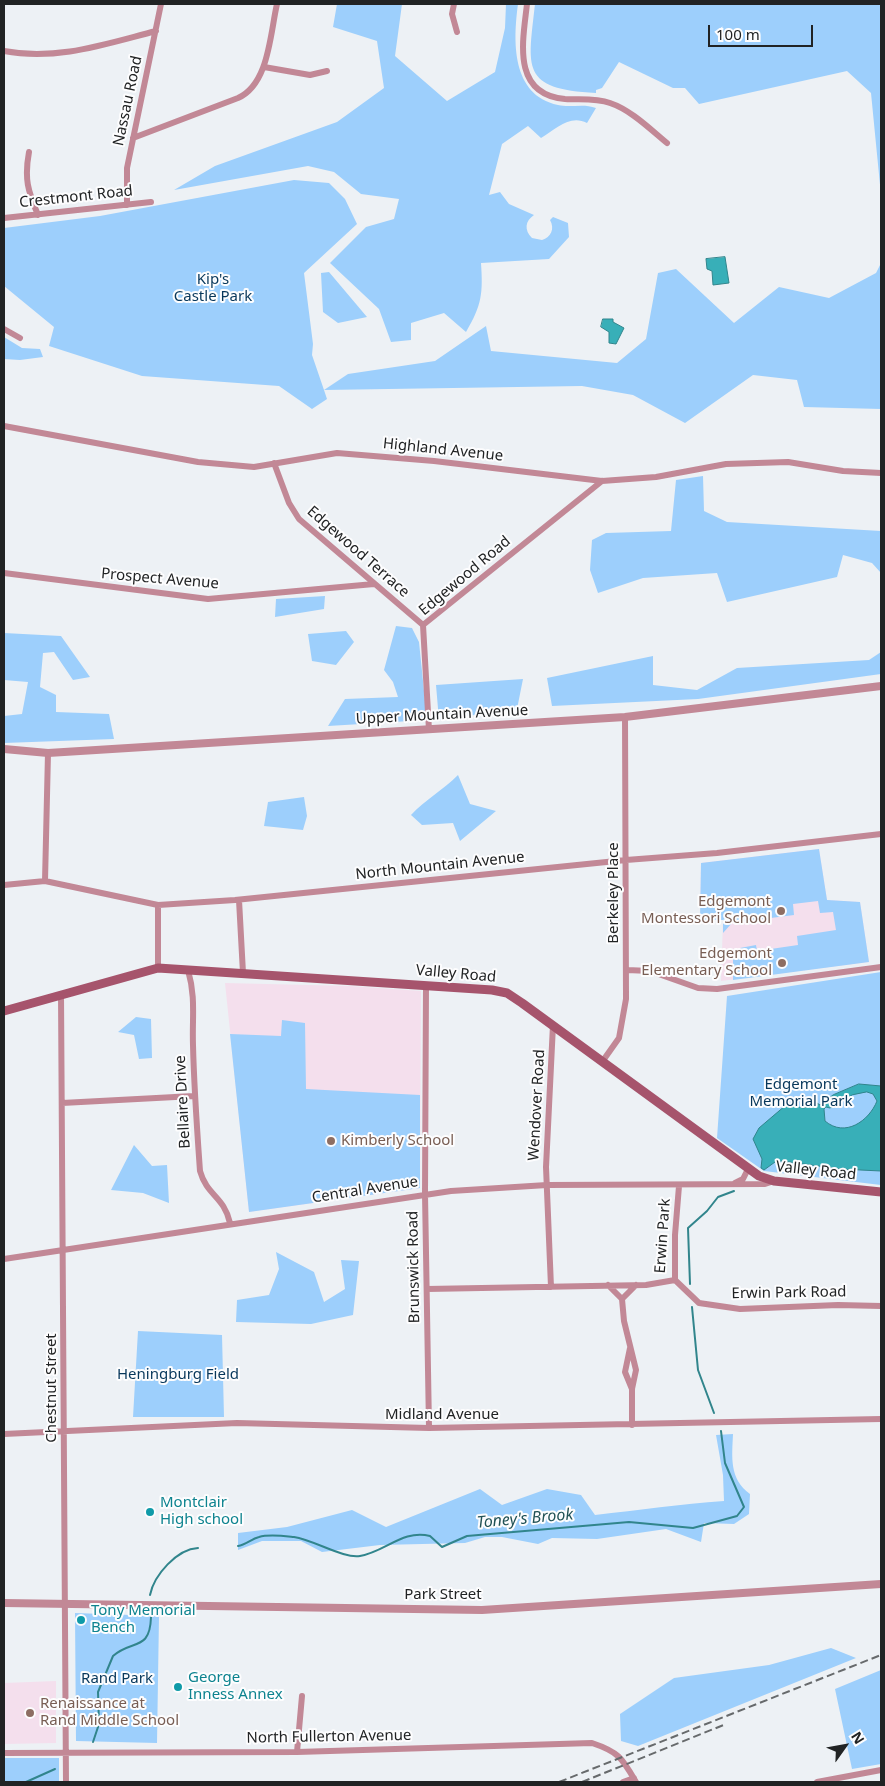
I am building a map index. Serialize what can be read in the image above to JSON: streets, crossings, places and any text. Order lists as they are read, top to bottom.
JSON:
{
  "streets": {
    "main road": ["Valley Road"],
    "street": [
      "Nassau Road",
      "Crestmont Road",
      "Highland Avenue",
      "Edgewood Terrace",
      "Edgewood Road",
      "Prospect Avenue",
      "Upper Mountain Avenue",
      "North Mountain Avenue",
      "Berkeley Place",
      "Bellaire Drive",
      "Wendover Road",
      "Central Avenue",
      "Erwin Park",
      "Brunswick Road",
      "Erwin Park Road",
      "Chestnut Street",
      "Midland Avenue",
      "Park Street",
      "North Fullerton Avenue"
    ]
  },
  "crossings": [
    ["Nassau Road", "Crestmont Road"],
    ["Highland Avenue", "Edgewood Terrace"],
    ["Highland Avenue", "Edgewood Road"],
    ["Edgewood Terrace", "Edgewood Road"],
    ["Edgewood Terrace", "Prospect Avenue"],
    ["Edgewood Road", "Upper Mountain Avenue"],
    ["Upper Mountain Avenue", "Berkeley Place"],
    ["North Mountain Avenue", "Berkeley Place"],
    ["Berkeley Place", "Valley Road"],
    ["Valley Road", "Bellaire Drive"],
    ["Valley Road", "Wendover Road"],
    ["Valley Road", "Central Avenue"],
    ["Valley Road", "Brunswick Road"],
    ["Valley Road", "Chestnut Street"],
    ["Bellaire Drive", "Central Avenue"],
    ["Wendover Road", "Central Avenue"],
    ["Central Avenue", "Erwin Park"],
    ["Central Avenue", "Brunswick Road"],
    ["Central Avenue", "Chestnut Street"],
    ["Erwin Park", "Brunswick Road"],
    ["Erwin Park", "Erwin Park Road"],
    ["Brunswick Road", "Midland Avenue"],
    ["Chestnut Street", "Midland Avenue"],
    ["Chestnut Street", "Park Street"],
    ["Chestnut Street", "North Fullerton Avenue"]
  ],
  "water": ["Toney's Brook"],
  "parks": [
    "Kip's Castle Park",
    "Edgemont Memorial Park",
    "Heningburg Field",
    "Rand Park"
  ],
  "places": [
    "Edgemont Montessori School",
    "Edgemont Elementary School",
    "Kimberly School",
    "Montclair High school",
    "Tony Memorial Bench",
    "George Inness Annex",
    "Renaissance at Rand Middle School"
  ],
  "scale_bar": "100 m",
  "north": "top right"
}
